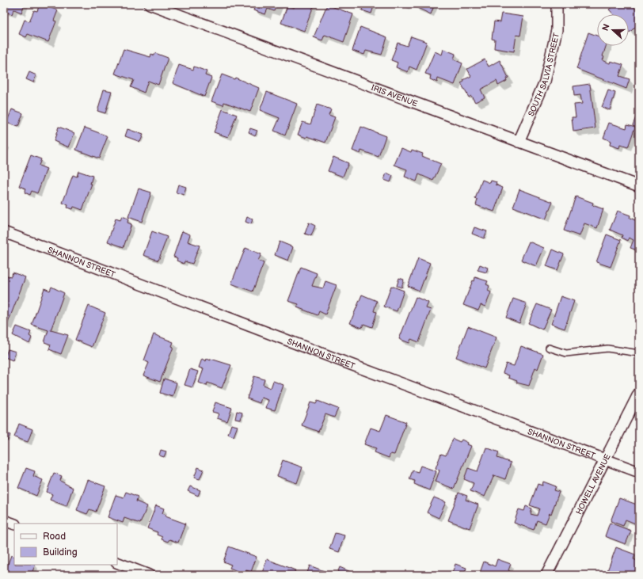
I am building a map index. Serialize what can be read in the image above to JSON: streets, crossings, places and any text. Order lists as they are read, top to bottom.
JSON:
{
  "streets": {
    "street": [
      "SOUTH SALVIA STREET",
      "IRIS AVENUE",
      "SHANNON STREET",
      "HOWELL AVENUE"
    ]
  },
  "crossings": [
    ["SOUTH SALVIA STREET", "IRIS AVENUE"],
    ["SHANNON STREET", "HOWELL AVENUE"]
  ],
  "legend": ["Road", "Building"],
  "north": "left"
}
